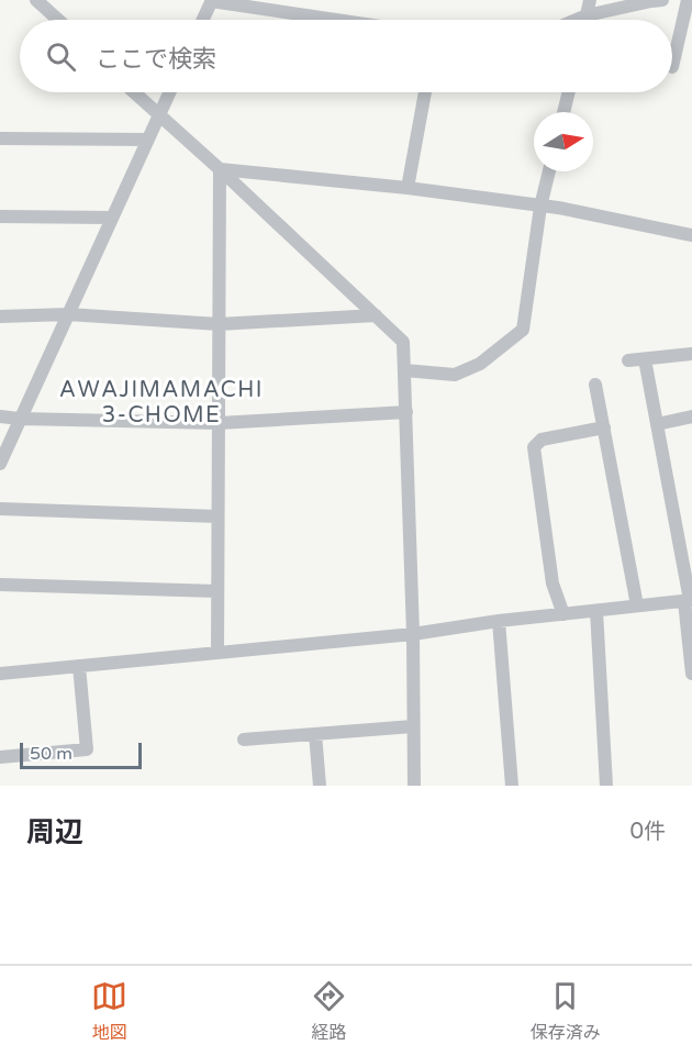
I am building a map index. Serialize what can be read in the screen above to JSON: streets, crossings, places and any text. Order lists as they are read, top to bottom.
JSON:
{
  "districts": ["AWAJIMAMACHI 3-CHOME"],
  "scale_bar": "50 m",
  "north": "right",
  "page": {
    "search": "ここで検索",
    "scale": "50 m",
    "heading": ["周辺", "0件"],
    "nav": ["地図", "経路", "保存済み"]
  }
}
